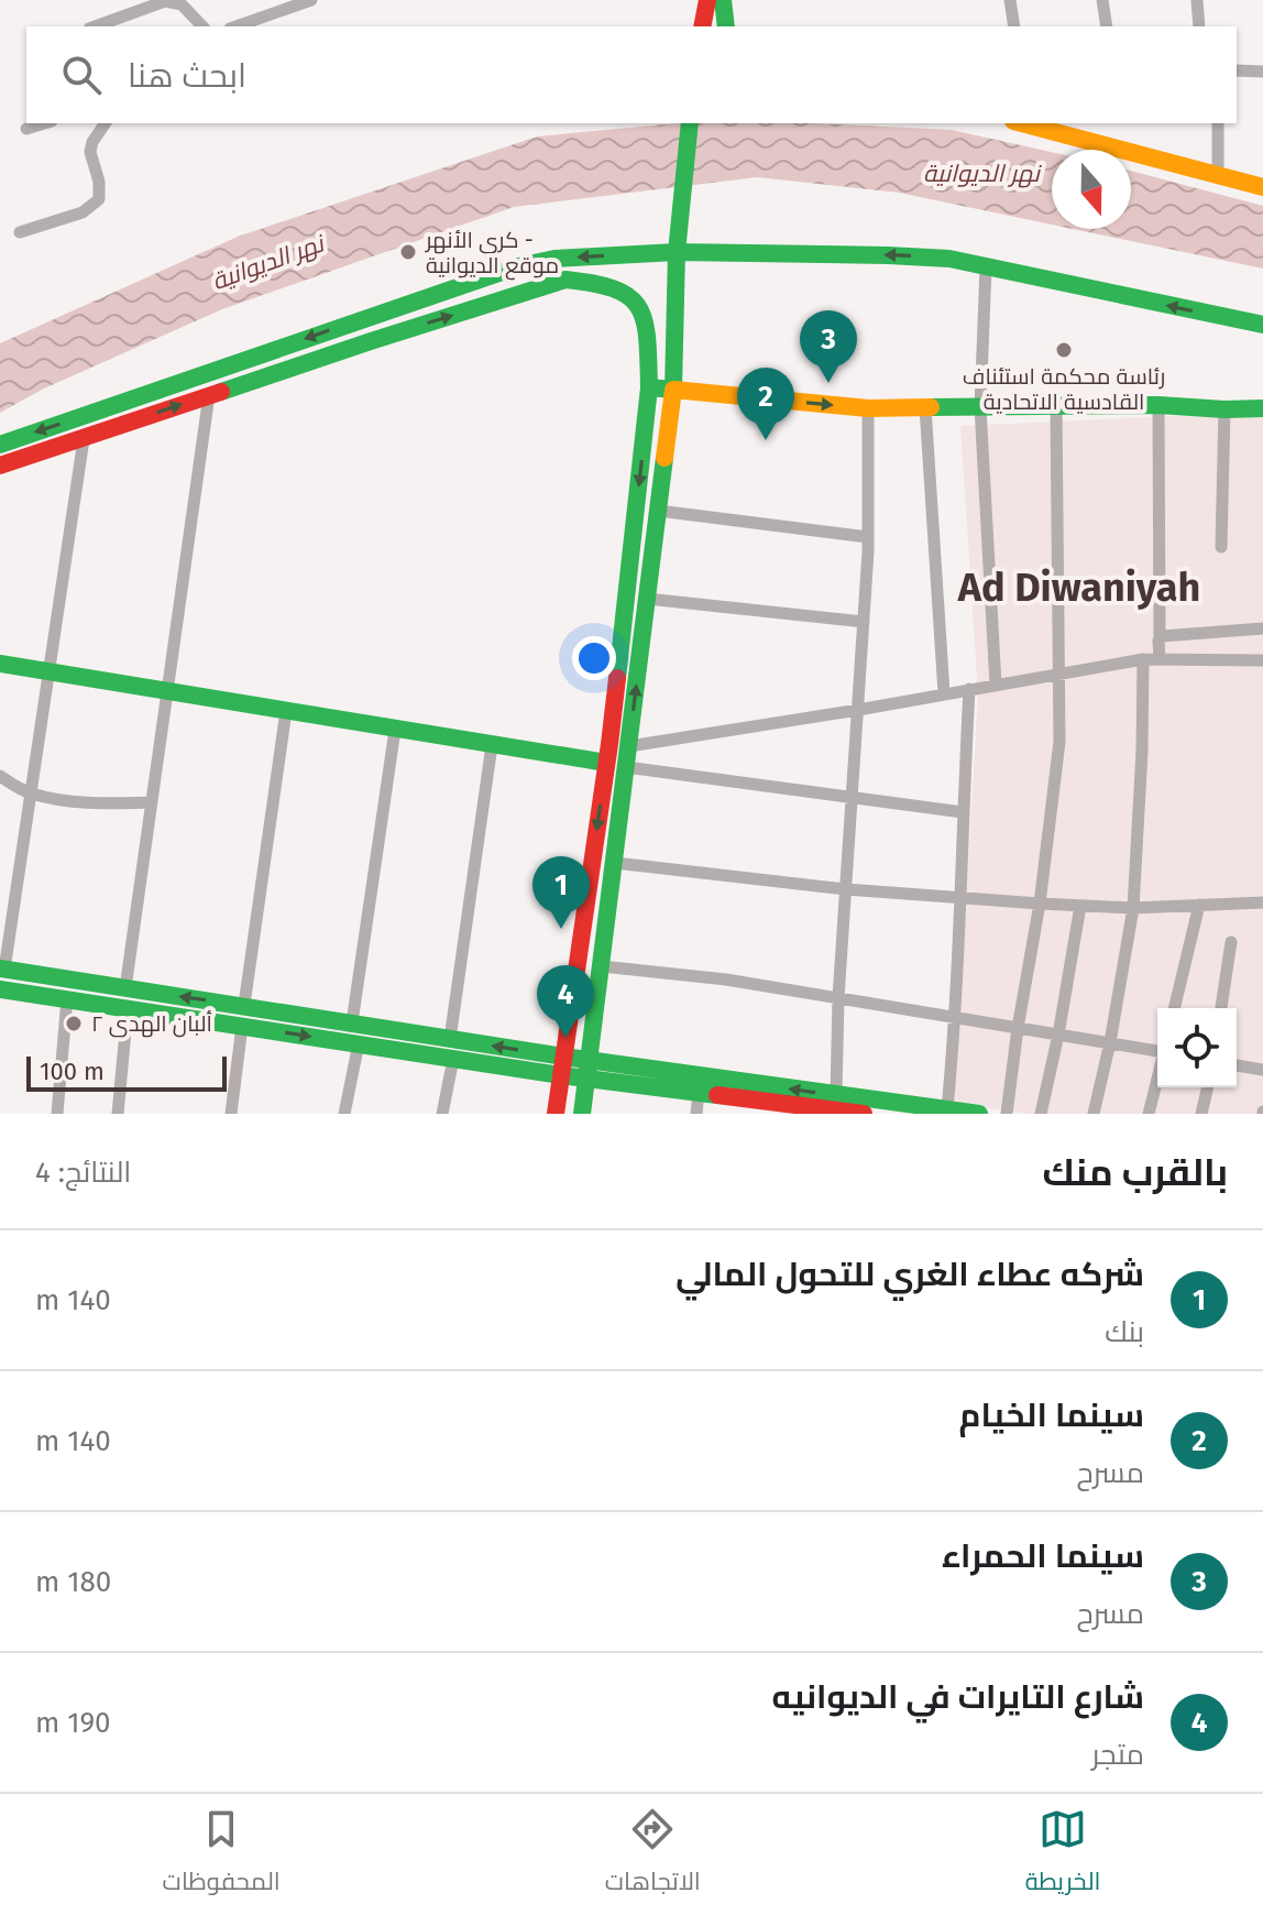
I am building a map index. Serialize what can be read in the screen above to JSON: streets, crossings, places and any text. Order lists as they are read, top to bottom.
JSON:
{
  "districts": ["Ad Diwaniyah"],
  "water": ["نهر الديوانية"],
  "places": ["كري الأنهر - موقع الديوانية", "رئاسة محكمة استئناف القادسية الاتحادية", "ألبان الهدى ٢"],
  "scale_bar": "100 m",
  "north": "bottom",
  "page": {
    "search": "ابحث هنا",
    "pins": [
      "3",
      "2",
      "1",
      "4"
    ],
    "scale": "100 m",
    "heading": ["بالقرب منك", "النتائج: 4"],
    "list": [
      {
        "mark": "1",
        "name": "شركه عطاء الغري للتحول المالي",
        "note": "بنك",
        "value": "140 m"
      },
      {
        "mark": "2",
        "name": "سينما الخيام",
        "note": "مسرح",
        "value": "140 m"
      },
      {
        "mark": "3",
        "name": "سينما الحمراء",
        "note": "مسرح",
        "value": "180 m"
      },
      {
        "mark": "4",
        "name": "شارع التايرات في الديوانيه",
        "note": "متجر",
        "value": "190 m"
      }
    ],
    "nav": ["الخريطة", "الاتجاهات", "المحفوظات"]
  }
}
